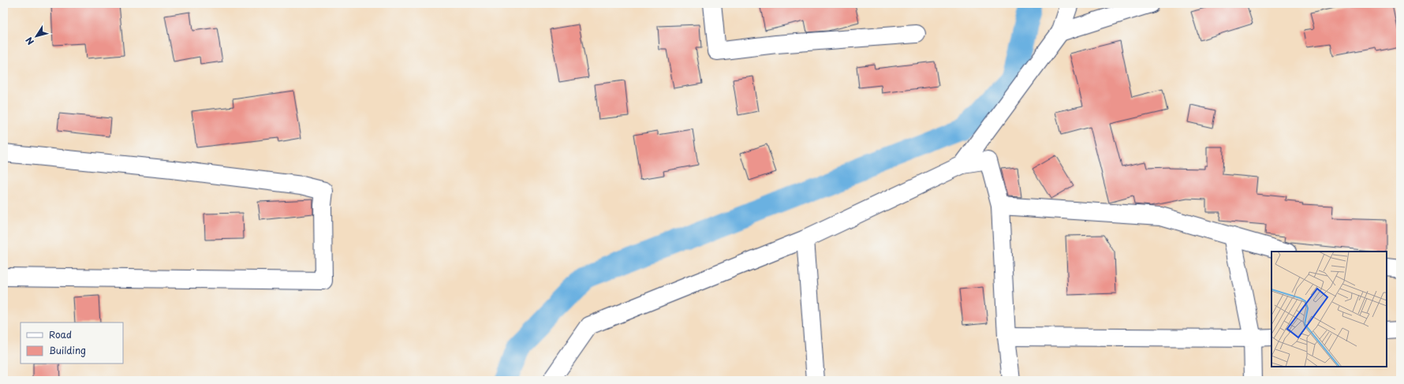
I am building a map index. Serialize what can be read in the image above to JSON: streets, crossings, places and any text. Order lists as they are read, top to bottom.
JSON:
{
  "legend": ["Road", "Building"],
  "north": "bottom left"
}
